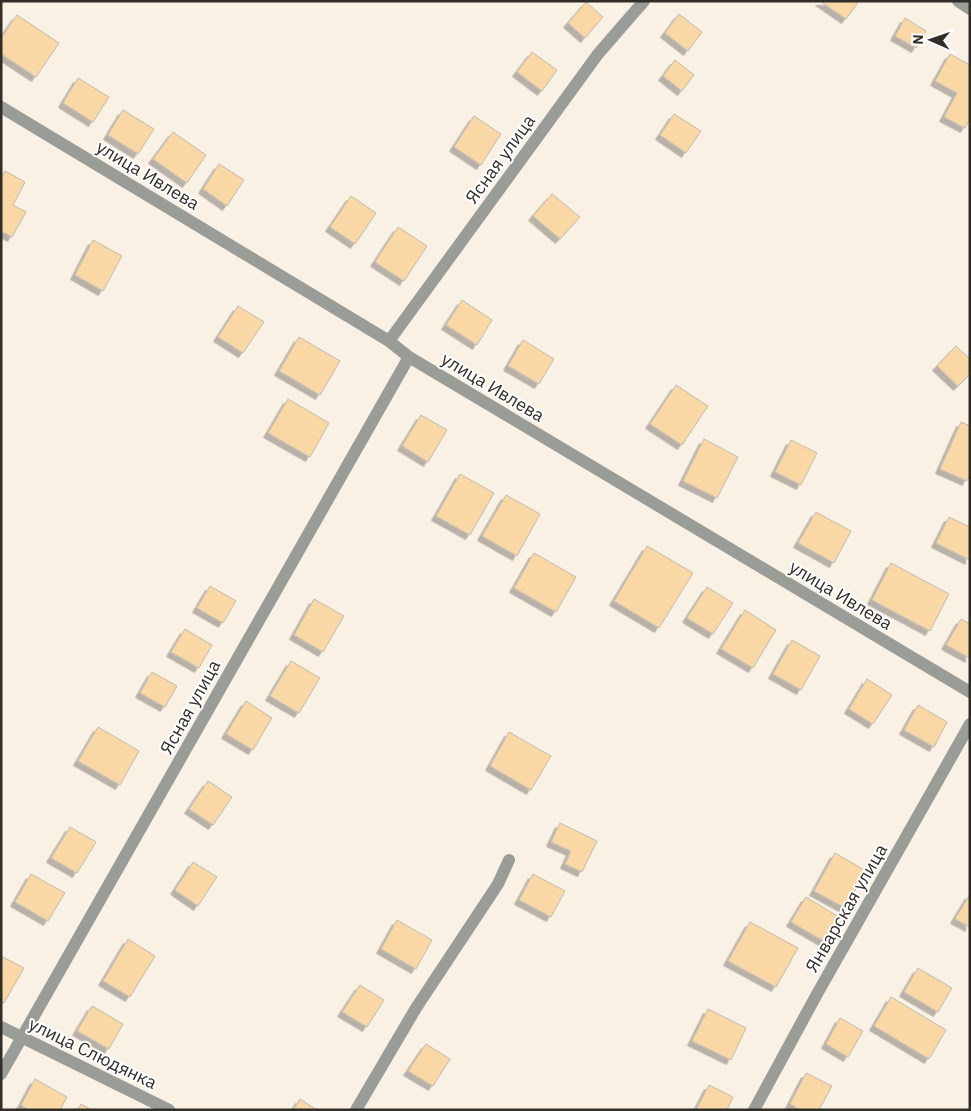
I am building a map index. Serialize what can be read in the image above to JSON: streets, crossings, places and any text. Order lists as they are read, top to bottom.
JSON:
{
  "streets": {
    "street": [
      "Ясная улица",
      "улица Ивлева",
      "Январская улица",
      "улица Слюдянка"
    ]
  },
  "crossings": [
    ["Ясная улица", "улица Ивлева"],
    ["Ясная улица", "улица Слюдянка"]
  ],
  "north": "left"
}
